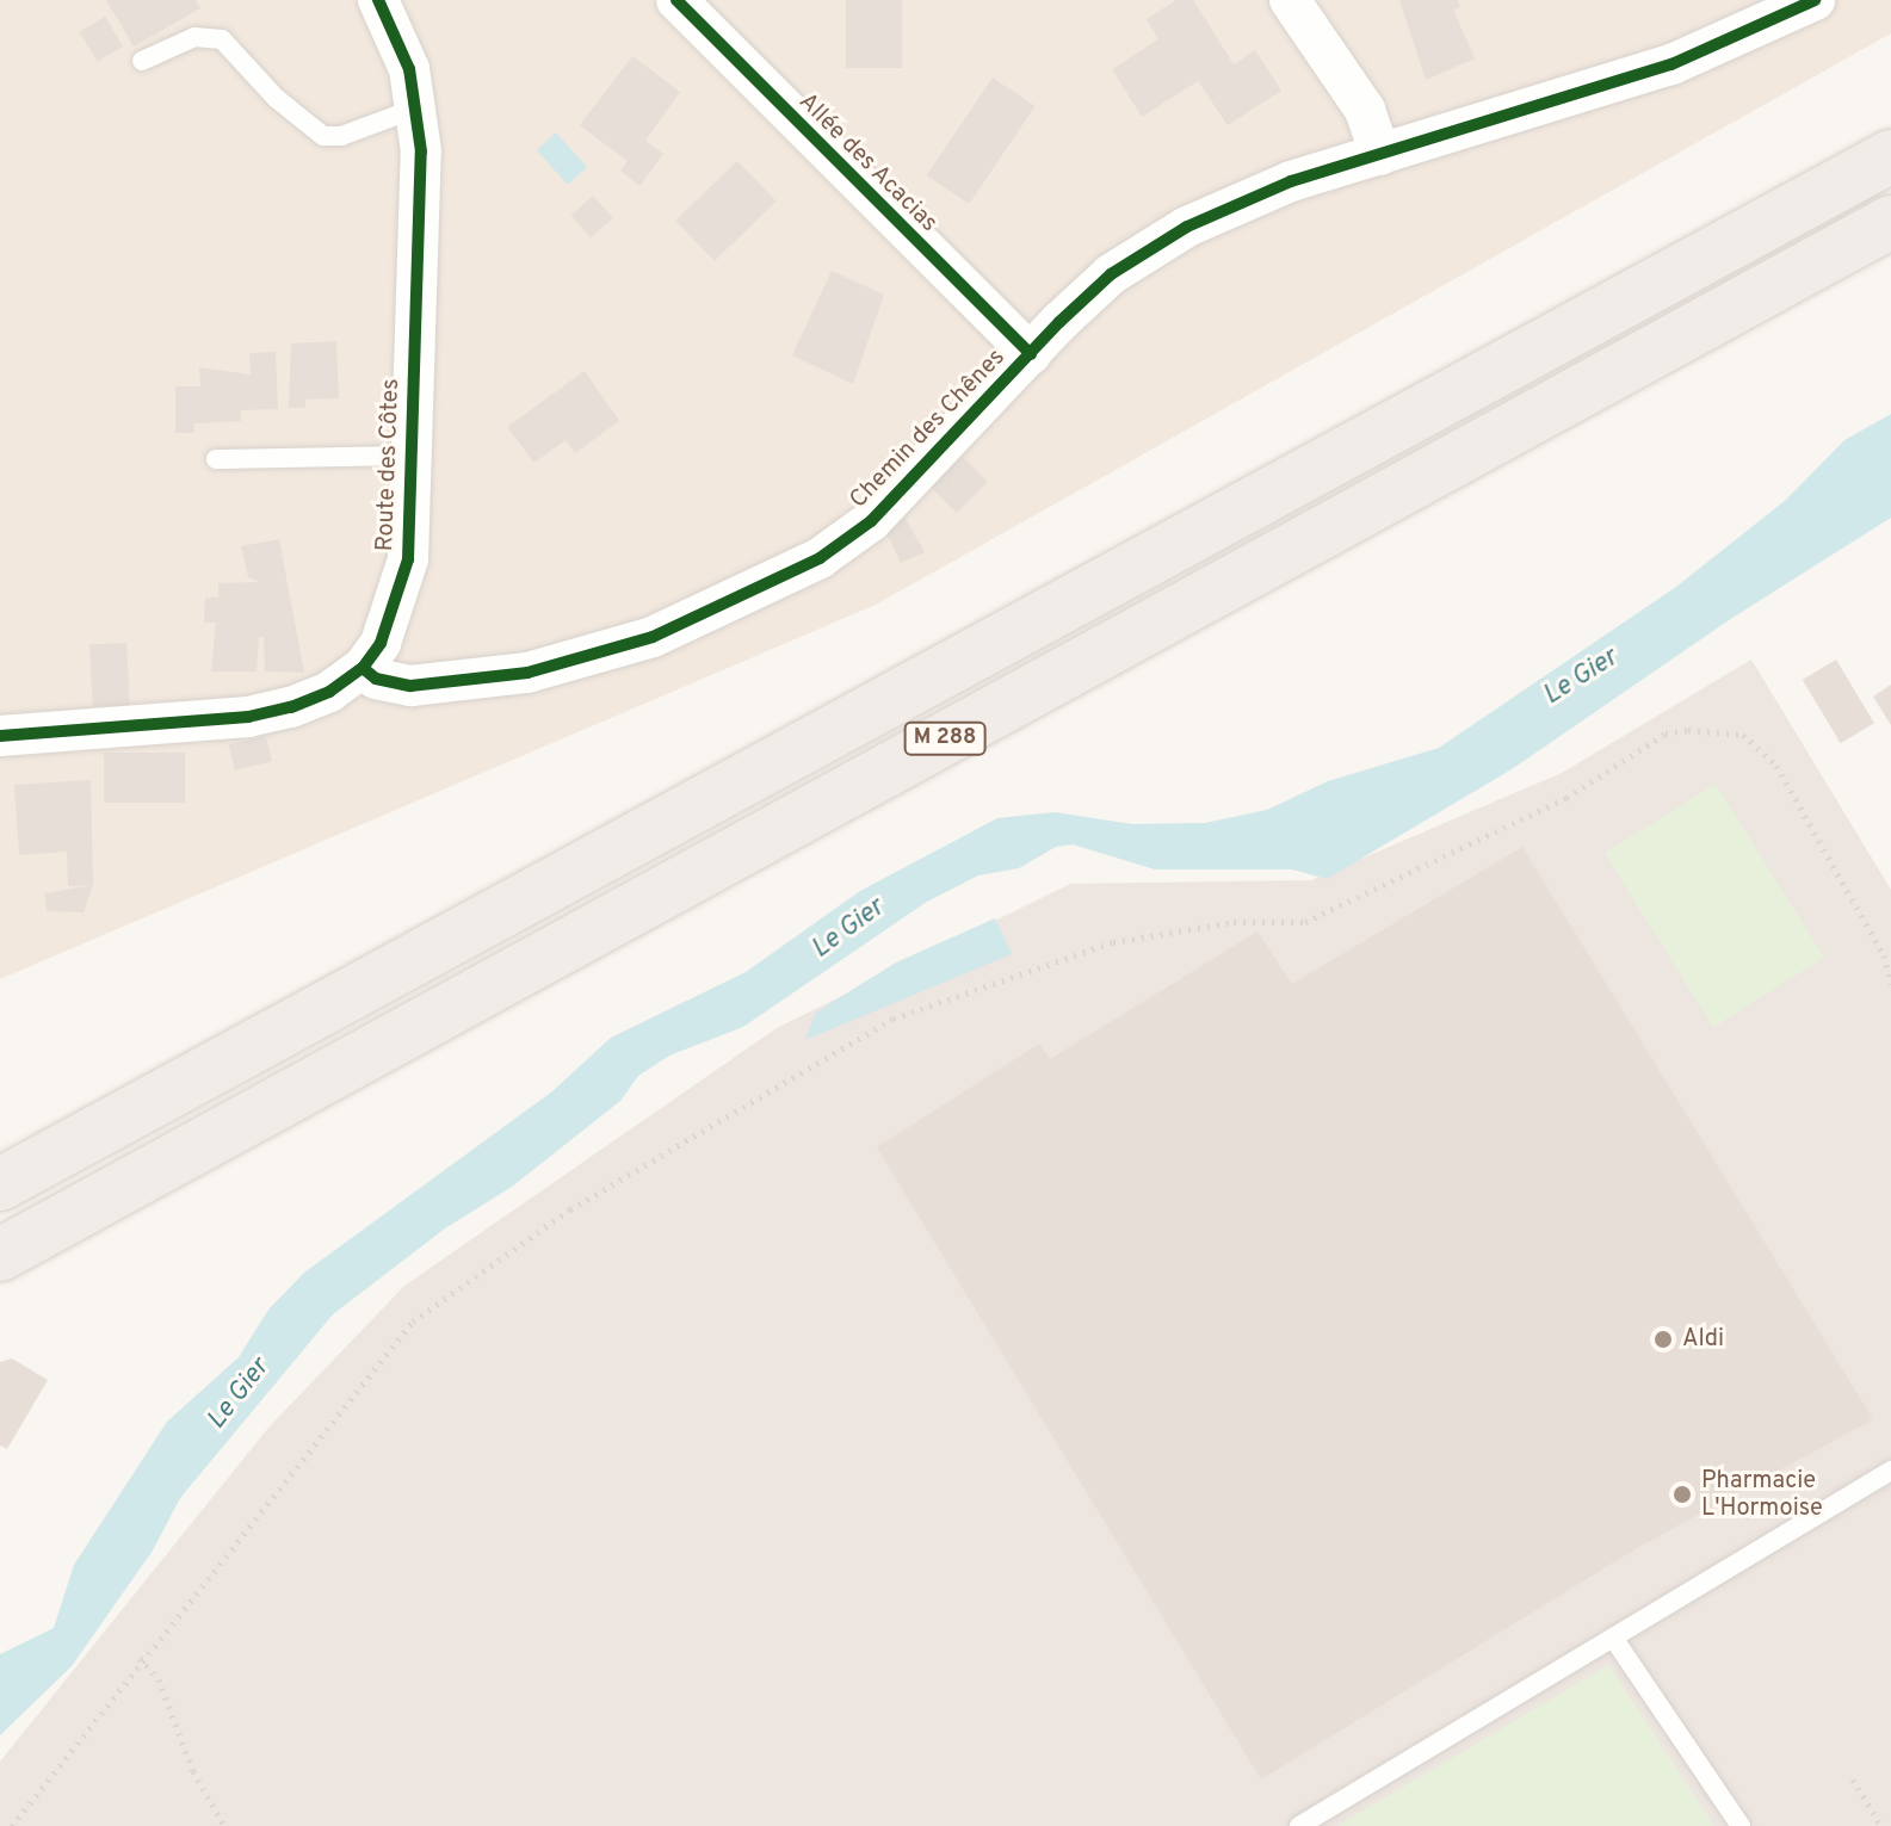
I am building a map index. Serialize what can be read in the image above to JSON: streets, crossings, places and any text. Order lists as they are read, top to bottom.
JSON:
{
  "streets": {
    "highway": ["M 288"],
    "street": ["Allée des Acacias", "Chemin des Chênes", "Route des Côtes"]
  },
  "crossings": [
    ["Allée des Acacias", "Chemin des Chênes"],
    ["Chemin des Chênes", "Route des Côtes"]
  ],
  "water": ["Le Gier"],
  "places": ["Aldi", "Pharmacie L'Hormoise"]
}
